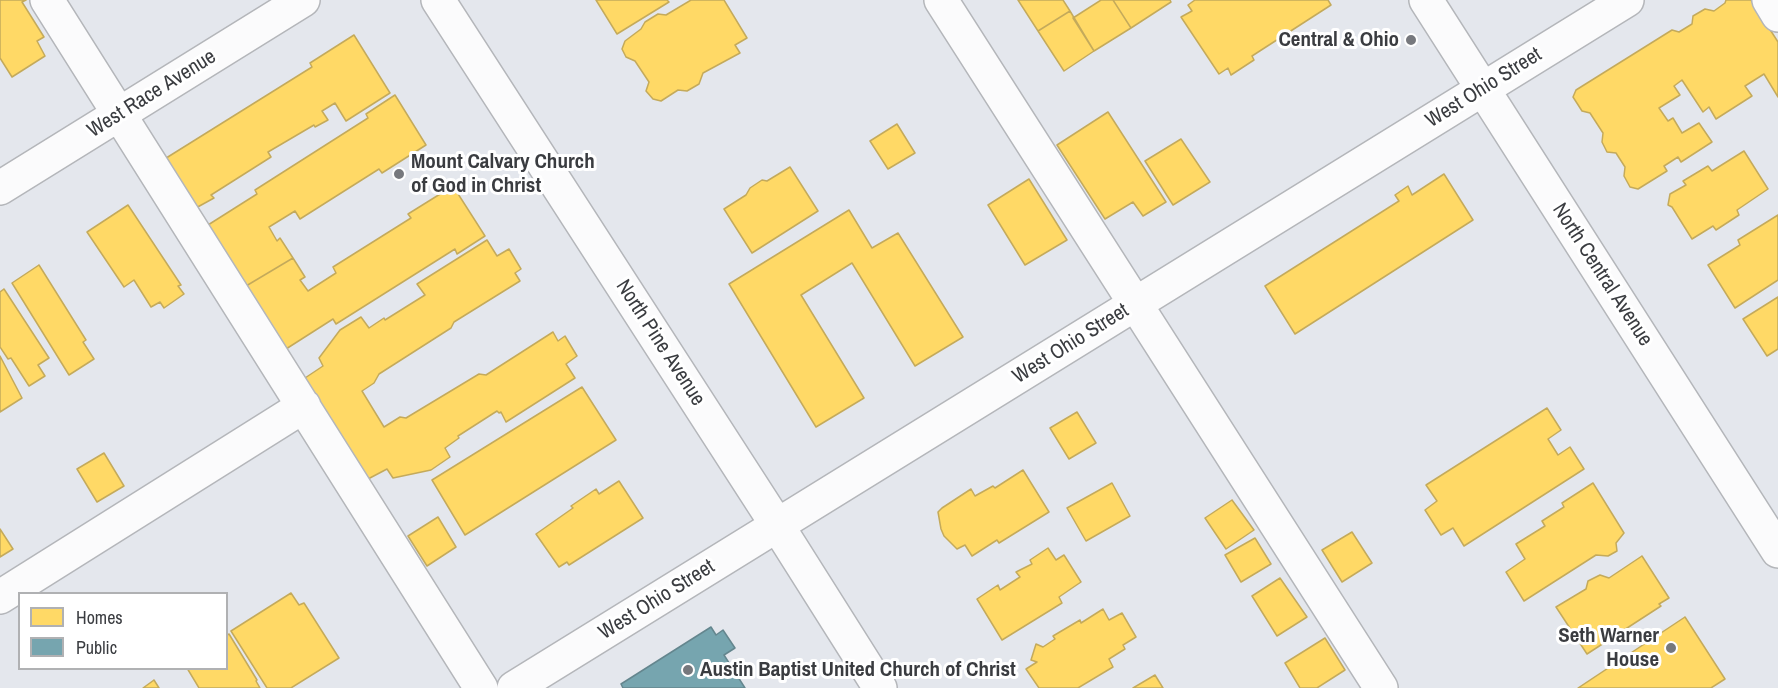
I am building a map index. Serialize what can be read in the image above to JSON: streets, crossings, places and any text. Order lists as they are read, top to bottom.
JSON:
{
  "streets": {
    "street": [
      "West Ohio Street",
      "West Race Avenue",
      "North Central Avenue",
      "North Pine Avenue"
    ]
  },
  "crossings": [
    ["West Ohio Street", "North Central Avenue"],
    ["West Ohio Street", "North Pine Avenue"]
  ],
  "places": [
    "Central & Ohio",
    "Mount Calvary Church of God in Christ",
    "Seth Warner House",
    "Austin Baptist United Church of Christ"
  ],
  "legend": ["Homes", "Public"]
}
